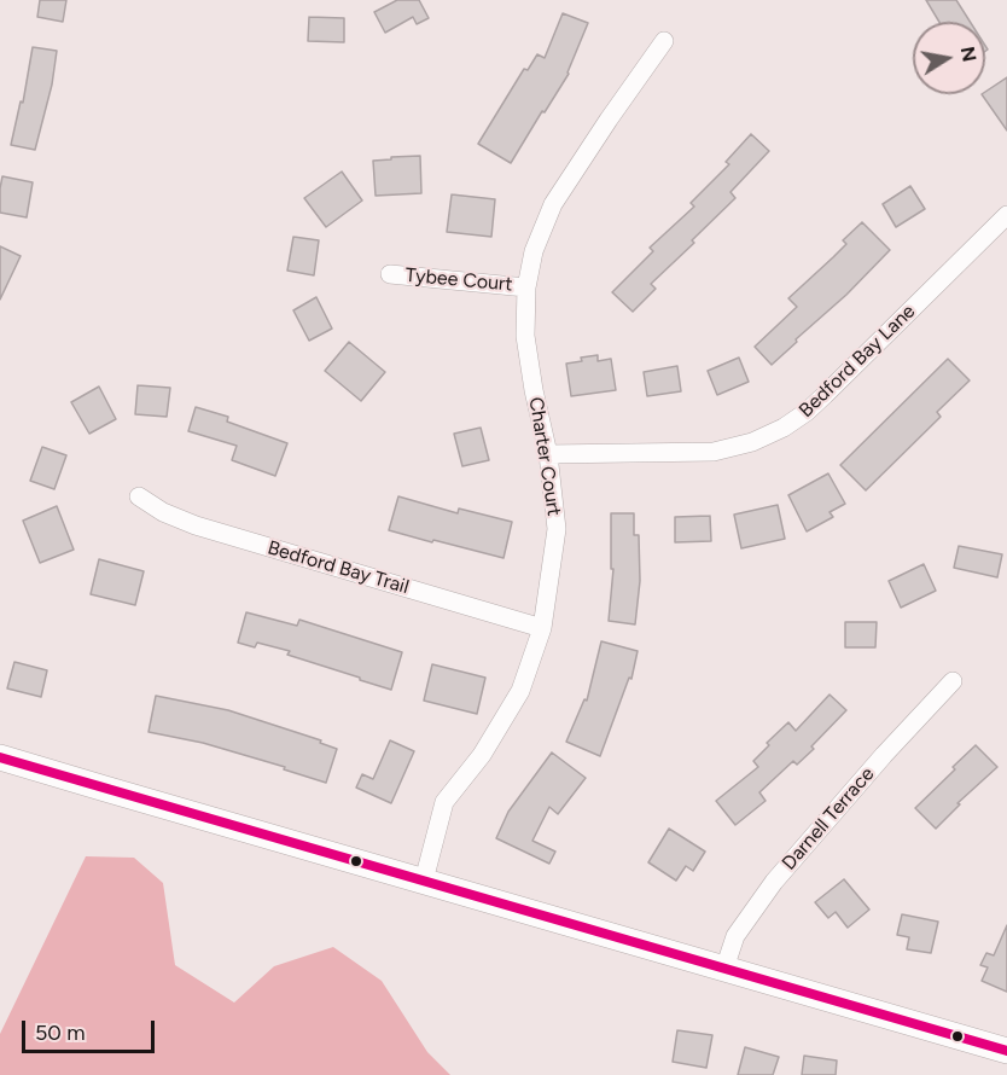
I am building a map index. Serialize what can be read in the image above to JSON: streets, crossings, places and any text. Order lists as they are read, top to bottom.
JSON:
{
  "streets": {
    "street": [
      "Tybee Court",
      "Bedford Bay Lane",
      "Charter Court",
      "Bedford Bay Trail",
      "Darnell Terrace"
    ]
  },
  "crossings": [
    ["Tybee Court", "Charter Court"],
    ["Bedford Bay Lane", "Charter Court"],
    ["Charter Court", "Bedford Bay Trail"]
  ],
  "scale_bar": "50 m",
  "north": "right"
}
